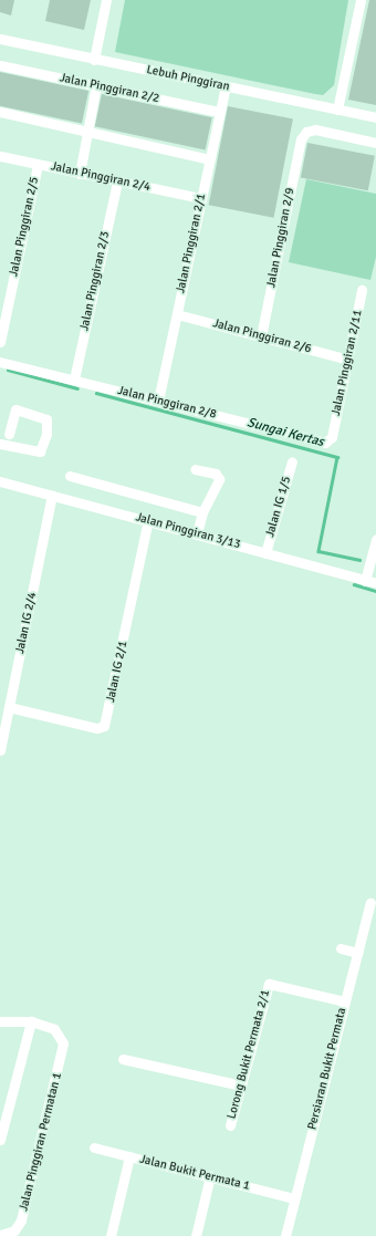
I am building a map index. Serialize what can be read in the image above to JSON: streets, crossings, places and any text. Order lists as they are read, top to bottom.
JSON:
{
  "streets": {
    "street": [
      "Lebuh Pinggiran",
      "Jalan Pinggiran 2/2",
      "Jalan Pinggiran 2/4",
      "Jalan Pinggiran 2/5",
      "Jalan Pinggiran 2/9",
      "Jalan Pinggiran 2/1",
      "Jalan Pinggiran 2/3",
      "Jalan Pinggiran 2/6",
      "Jalan Pinggiran 2/11",
      "Jalan Pinggiran 2/8",
      "Jalan IG 1/5",
      "Jalan Pinggiran 3/13",
      "Jalan IG 2/4",
      "Jalan IG 2/1",
      "Lorong Bukit Permata 2/1",
      "Persiaran Bukit Permata",
      "Jalan Pinggiran Permatan 1",
      "Jalan Bukit Permata 1"
    ]
  },
  "crossings": [
    ["Lebuh Pinggiran", "Jalan Pinggiran 2/1"],
    ["Jalan Pinggiran 2/2", "Jalan Pinggiran 2/1"],
    ["Jalan Pinggiran 2/4", "Jalan Pinggiran 2/5"],
    ["Jalan Pinggiran 2/4", "Jalan Pinggiran 2/1"],
    ["Jalan Pinggiran 2/4", "Jalan Pinggiran 2/3"],
    ["Jalan Pinggiran 2/9", "Jalan Pinggiran 2/6"],
    ["Jalan Pinggiran 2/1", "Jalan Pinggiran 2/6"],
    ["Jalan Pinggiran 2/1", "Jalan Pinggiran 2/8"],
    ["Jalan Pinggiran 2/3", "Jalan Pinggiran 2/8"],
    ["Jalan Pinggiran 2/6", "Jalan Pinggiran 2/11"],
    ["Jalan Pinggiran 2/11", "Jalan Pinggiran 2/8"],
    ["Jalan IG 1/5", "Jalan Pinggiran 3/13"],
    ["Jalan Pinggiran 3/13", "Jalan IG 2/4"],
    ["Jalan Pinggiran 3/13", "Jalan IG 2/1"],
    ["Jalan IG 2/4", "Jalan IG 2/1"],
    ["Lorong Bukit Permata 2/1", "Persiaran Bukit Permata"],
    ["Persiaran Bukit Permata", "Jalan Bukit Permata 1"]
  ],
  "water": ["Sungai Kertas"]
}
